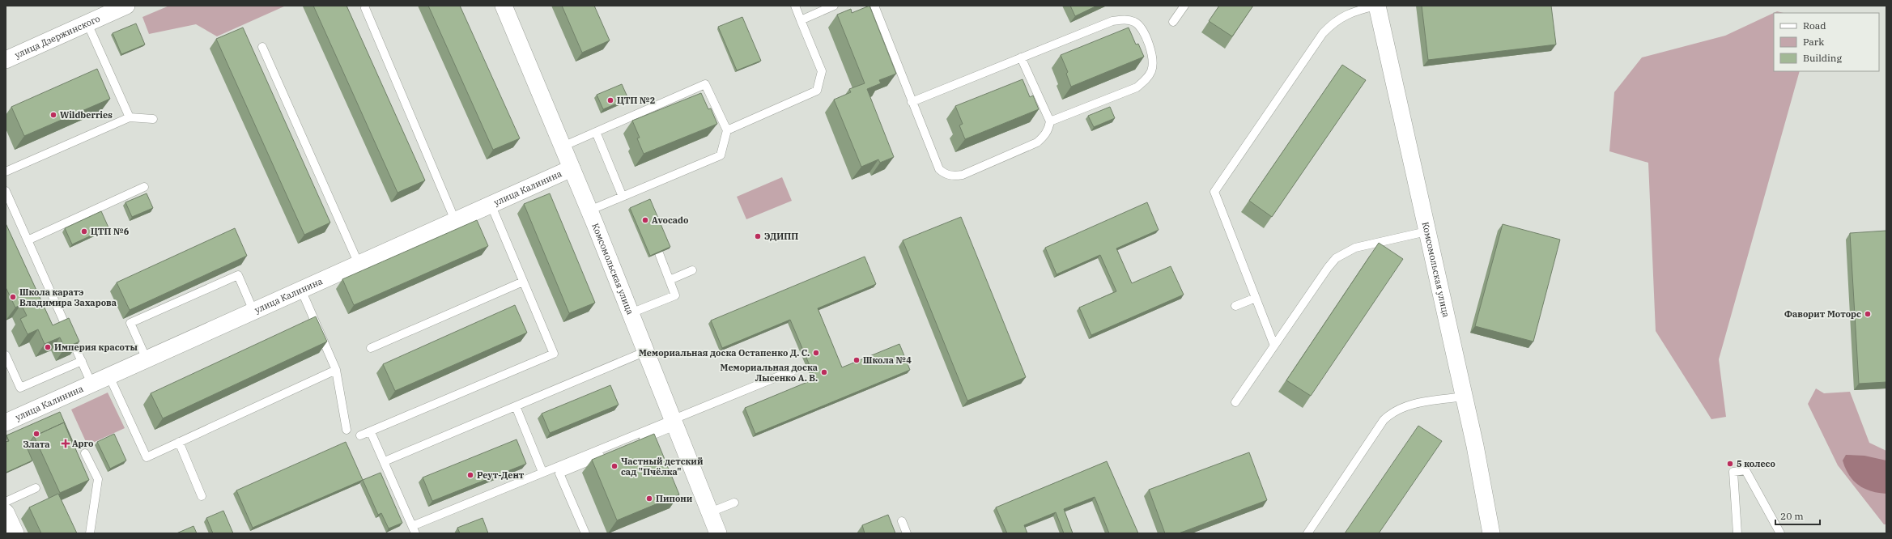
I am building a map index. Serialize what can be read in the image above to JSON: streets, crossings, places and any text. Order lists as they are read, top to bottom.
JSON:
{
  "streets": {
    "street": ["улица Дзержинского", "улица Калинина", "Комсомольская улица"]
  },
  "crossings": [
    ["улица Калинина", "Комсомольская улица"]
  ],
  "places": {
    "other": [
      "ЦТП №2",
      "Wildberries",
      "Avocado",
      "ЦТП №6",
      "ЭДИПП",
      "Школа каратэ Владимира Захарова",
      "Фаворит Моторс",
      "Империя красоты",
      "Мемориальная доска Остапенко Д. С.",
      "Школа №4",
      "Мемориальная доска Лысенко А. В.",
      "Злата",
      "5 колесо",
      "Частный детский сад \"Пчёлка\"",
      "Реут-Дент",
      "Пипони"
    ],
    "health": ["Арго"]
  },
  "legend": ["Road", "Park", "Building"],
  "scale_bar": "20 m"
}
